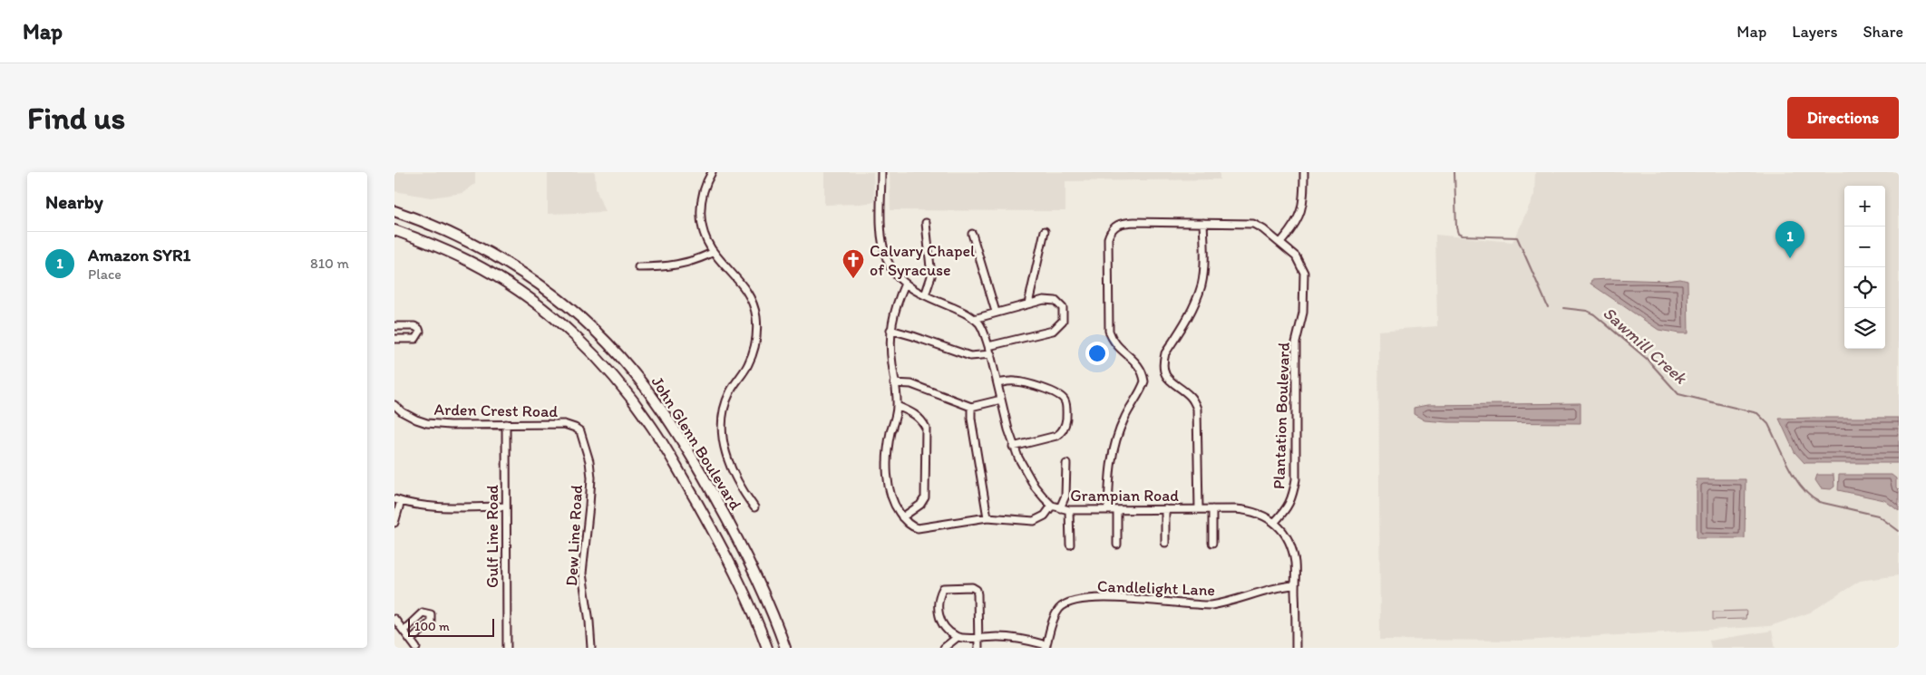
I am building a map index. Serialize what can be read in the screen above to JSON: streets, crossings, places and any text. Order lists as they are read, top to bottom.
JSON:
{
  "streets": {
    "main road": ["John Glenn Boulevard"],
    "street": [
      "Arden Crest Road",
      "Plantation Boulevard",
      "Grampian Road",
      "Dew Line Road",
      "Gulf Line Road",
      "Candlelight Lane"
    ]
  },
  "crossings": [
    ["Arden Crest Road", "Dew Line Road"],
    ["Arden Crest Road", "Gulf Line Road"],
    ["Plantation Boulevard", "Grampian Road"],
    ["Grampian Road", "Candlelight Lane"]
  ],
  "water": ["Sawmill Creek"],
  "places": {
    "church": ["Calvary Chapel of Syracuse"]
  },
  "scale_bar": "100 m",
  "page": {
    "header": "Map",
    "nav": ["Map", "Layers", "Share"],
    "buttons": "Directions",
    "title": "Find us",
    "heading": "Nearby",
    "map_buttons": ["+", "−"],
    "pins": "1",
    "list": [
      {
        "mark": "1",
        "name": "Amazon SYR1",
        "note": "Place",
        "value": "810 m"
      }
    ],
    "scale": "100 m"
  }
}
